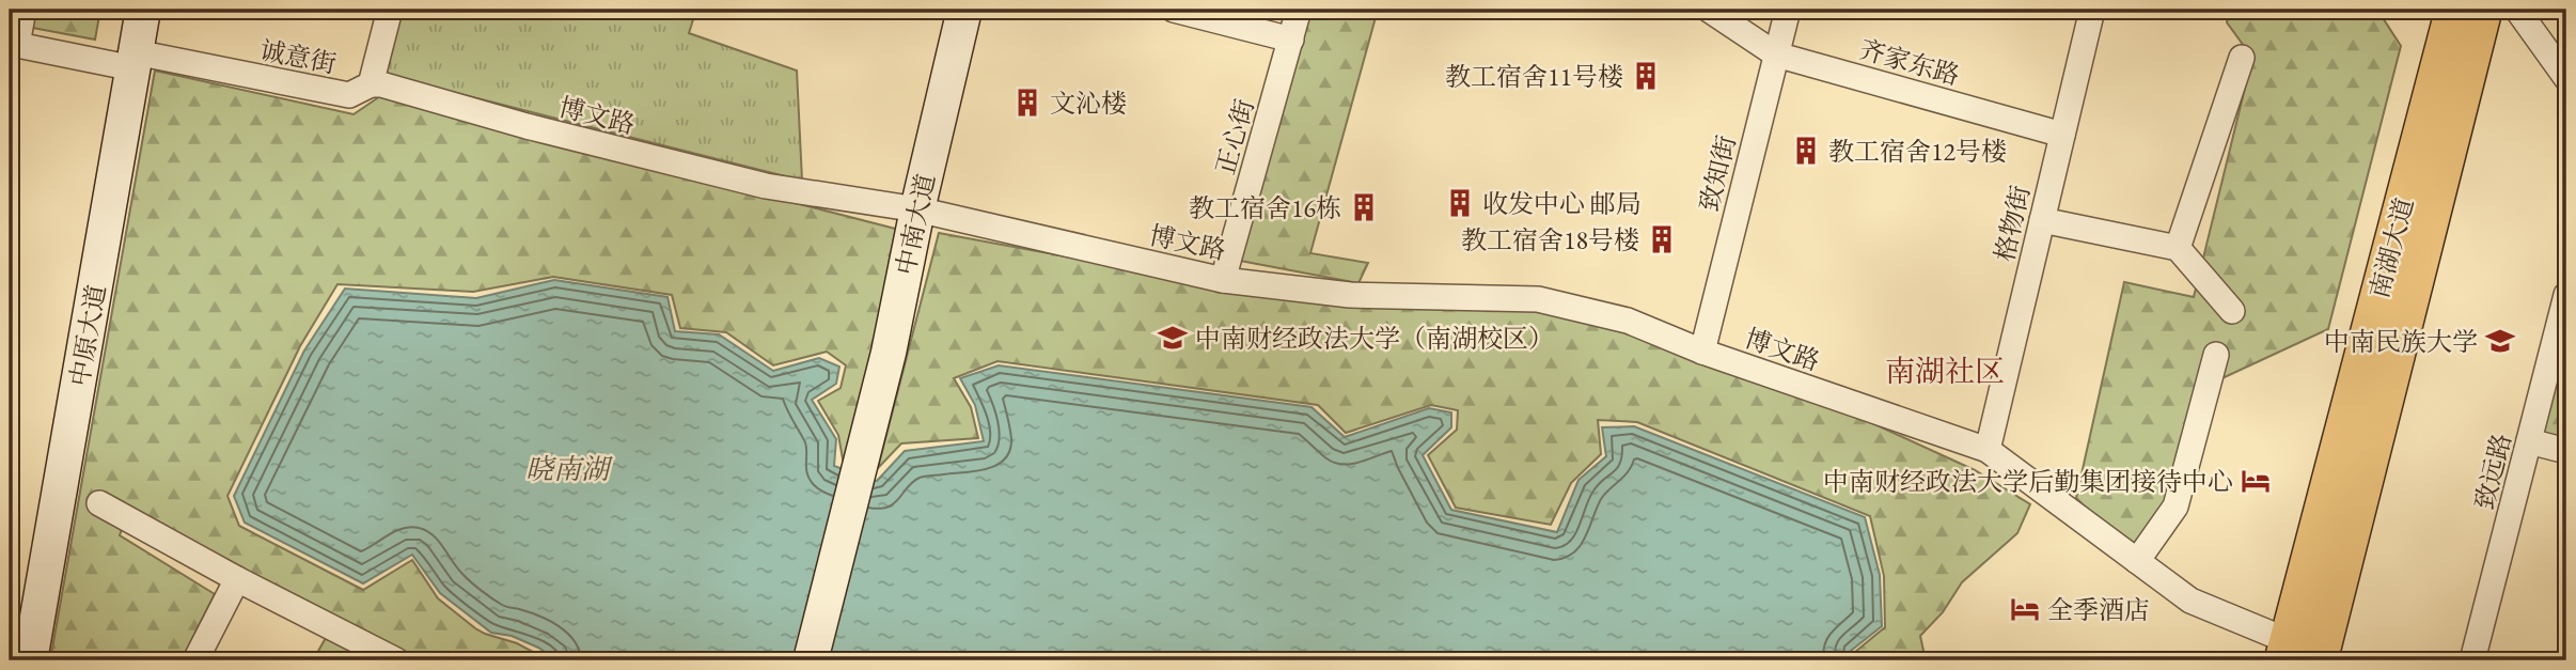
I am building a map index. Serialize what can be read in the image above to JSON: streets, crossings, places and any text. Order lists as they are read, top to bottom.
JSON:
{
  "streets": {
    "main road": ["中南大道", "南湖大道", "中原大道"],
    "street": [
      "诚意街",
      "齐家东路",
      "博文路",
      "正心街",
      "致知街",
      "格物街",
      "致远路"
    ]
  },
  "crossings": [
    ["诚意街", "博文路"],
    ["诚意街", "中原大道"],
    ["齐家东路", "致知街"],
    ["齐家东路", "格物街"],
    ["博文路", "正心街"],
    ["博文路", "致知街"],
    ["博文路", "格物街"],
    ["博文路", "中南大道"],
    ["博文路", "南湖大道"]
  ],
  "districts": ["南湖社区"],
  "water": ["晓南湖"],
  "places": {
    "building": [
      "教工宿舍11号楼",
      "文沁楼",
      "教工宿舍12号楼",
      "收发中心 邮局",
      "教工宿舍16栋",
      "教工宿舍18号楼"
    ],
    "school or university": ["中南财经政法大学（南湖校区）", "中南民族大学"],
    "hotel": ["中南财经政法大学后勤集团接待中心", "全季酒店"]
  }
}
